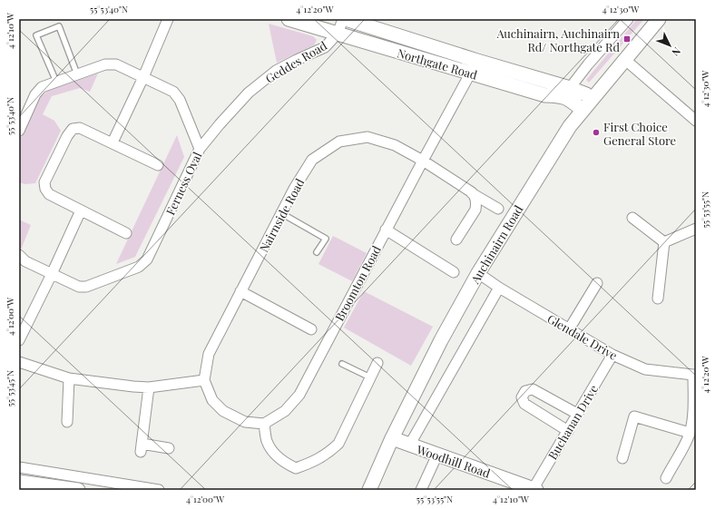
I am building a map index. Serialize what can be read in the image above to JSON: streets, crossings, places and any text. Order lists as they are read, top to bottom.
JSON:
{
  "streets": {
    "street": [
      "Geddes Road",
      "Northgate Road",
      "Ferness Oval",
      "Nairnside Road",
      "Auchinairn Road",
      "Broomton Road",
      "Glendale Drive",
      "Buchanan Drive",
      "Woodhill Road"
    ]
  },
  "crossings": [
    ["Geddes Road", "Northgate Road"],
    ["Geddes Road", "Ferness Oval"],
    ["Northgate Road", "Auchinairn Road"],
    ["Northgate Road", "Broomton Road"],
    ["Nairnside Road", "Broomton Road"],
    ["Auchinairn Road", "Glendale Drive"],
    ["Auchinairn Road", "Woodhill Road"],
    ["Glendale Drive", "Buchanan Drive"],
    ["Buchanan Drive", "Woodhill Road"]
  ],
  "places": {
    "transit": ["Auchinairn, Auchinairn Rd/ Northgate Rd"],
    "other": ["First Choice General Store"]
  },
  "north": "bottom right",
  "coordinates": [
    "55°53'40\"N",
    "4°12'20\"W",
    "4°12'30\"W",
    "4°12'10\"W",
    "55°53'55\"N",
    "4°12'00\"W",
    "55°53'45\"N"
  ]
}
